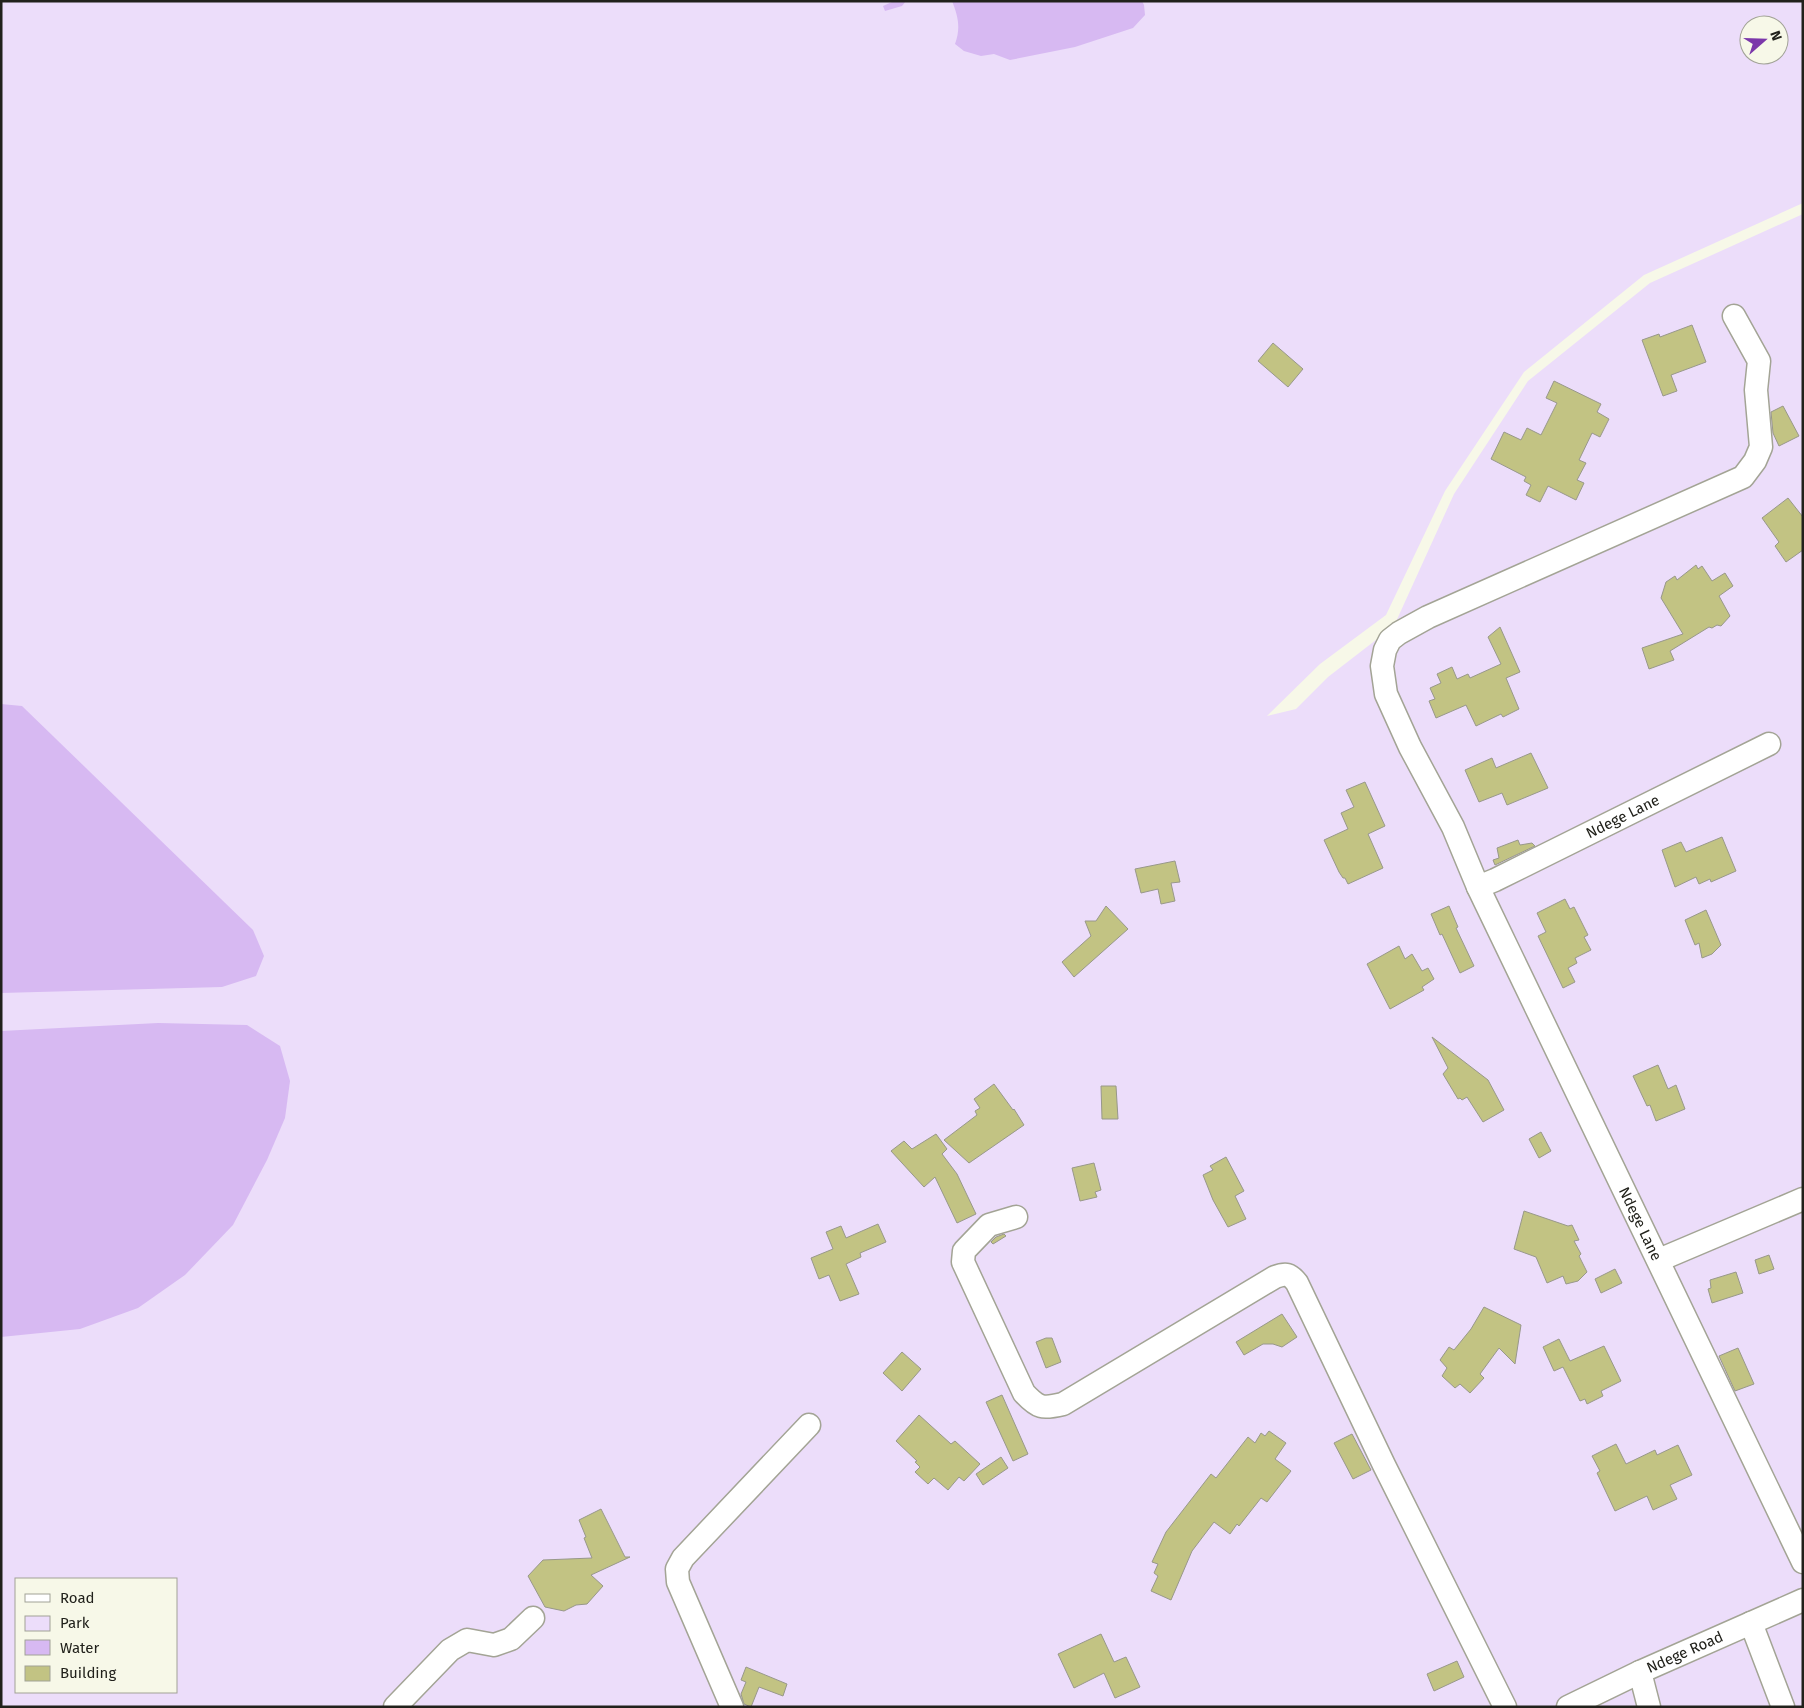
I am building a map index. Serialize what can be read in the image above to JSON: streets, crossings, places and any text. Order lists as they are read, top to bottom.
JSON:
{
  "streets": {
    "street": ["Ndege Lane", "Ndege Road"]
  },
  "legend": [
    "Road",
    "Park",
    "Water",
    "Building"
  ],
  "north": "right"
}
